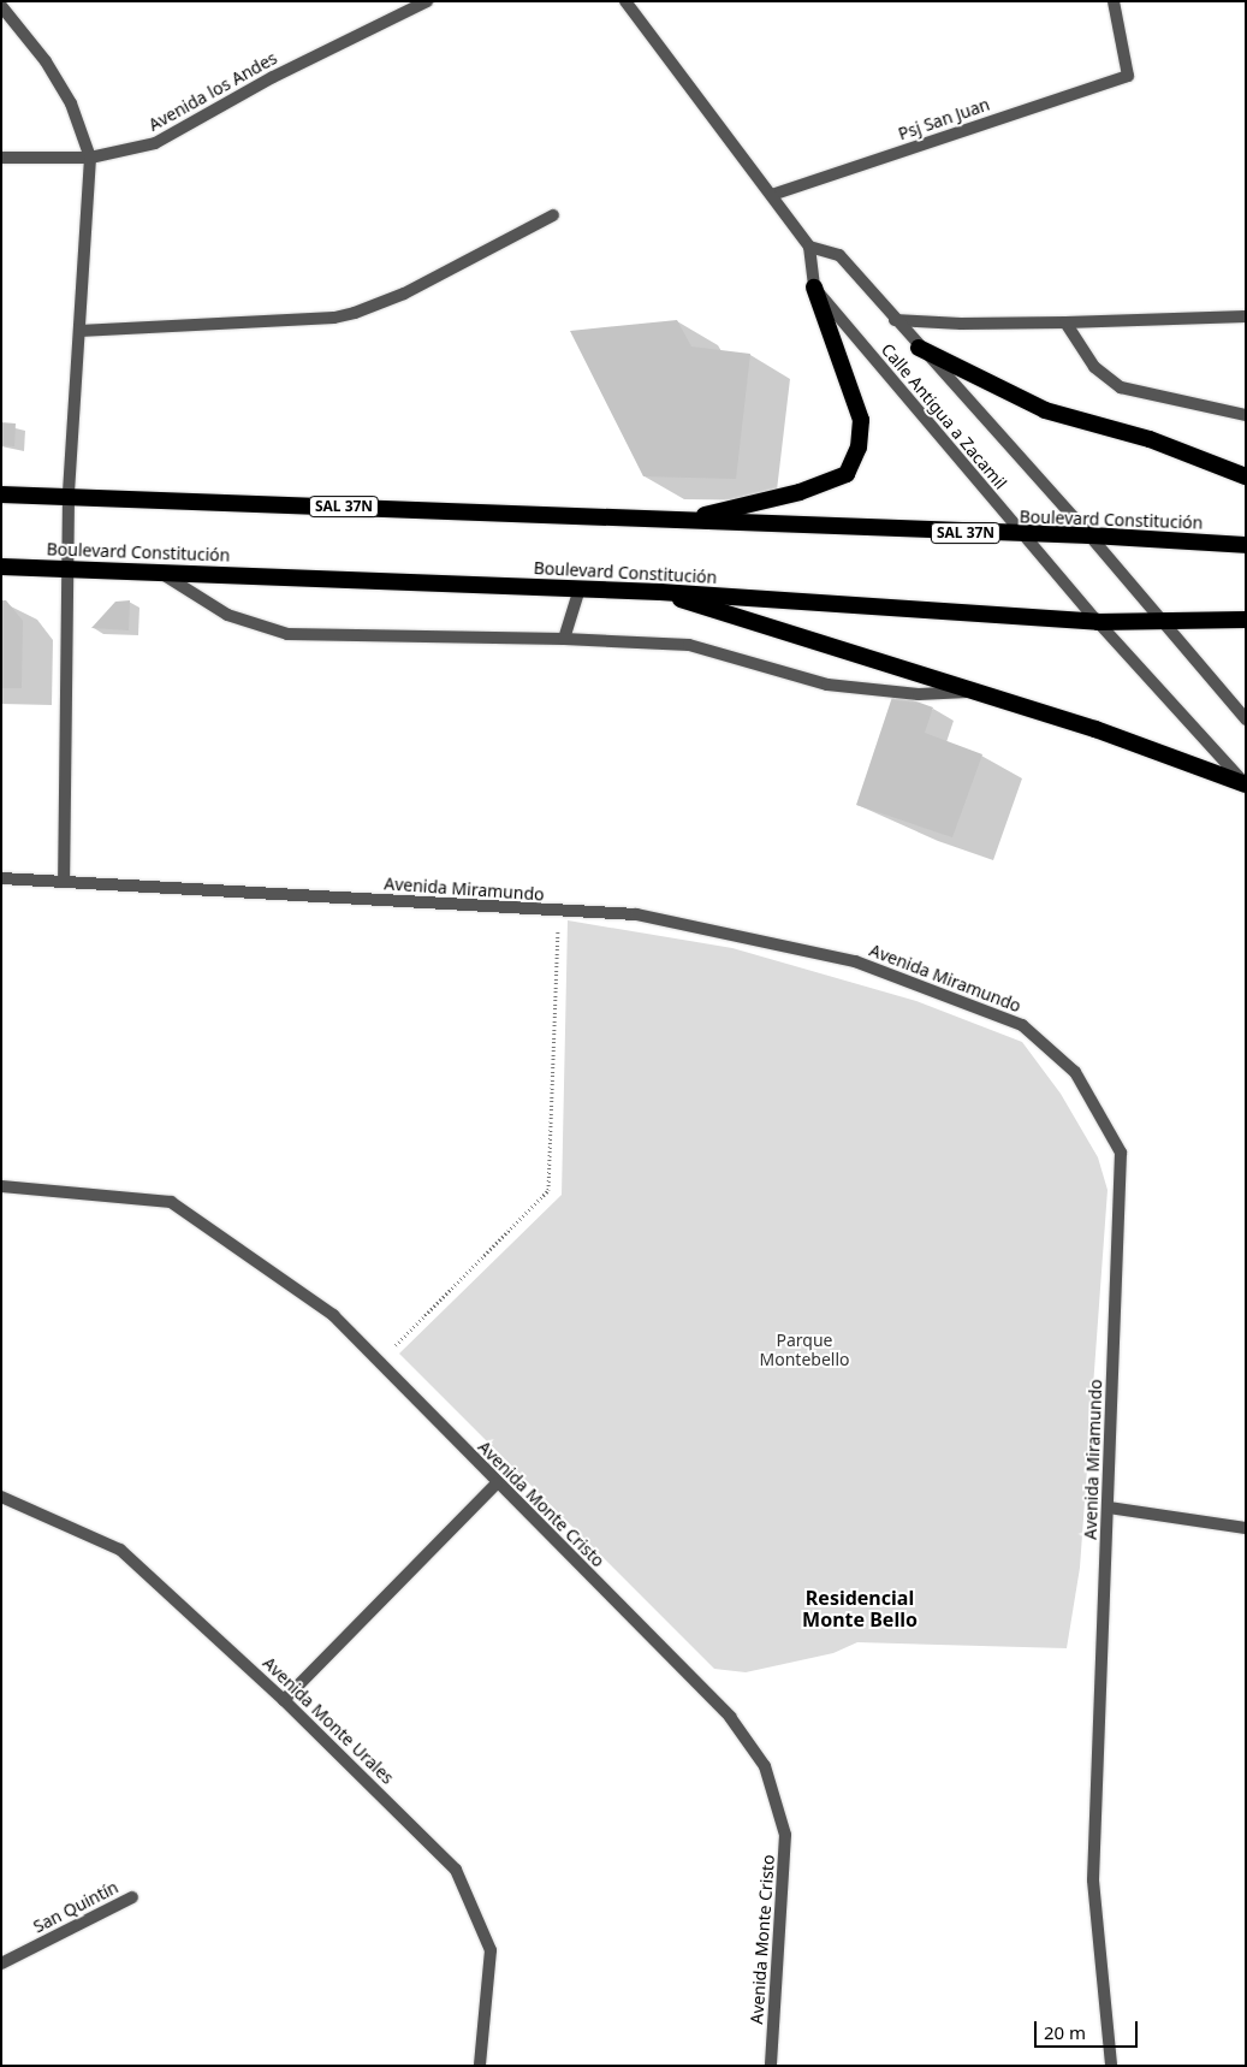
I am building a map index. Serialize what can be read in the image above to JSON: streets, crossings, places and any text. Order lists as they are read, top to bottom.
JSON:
{
  "streets": {
    "highway": ["SAL 37N", "Boulevard Constitución"],
    "street": [
      "Avenida los Andes",
      "Psj San Juan",
      "Calle Antigua a Zacamil",
      "Avenida Miramundo",
      "Avenida Monte Cristo",
      "Avenida Monte Urales",
      "San Quintín"
    ]
  },
  "crossings": [
    ["Calle Antigua a Zacamil", "Boulevard Constitución"]
  ],
  "districts": ["Residencial Monte Bello"],
  "parks": ["Parque Montebello"],
  "scale_bar": "20 m"
}
